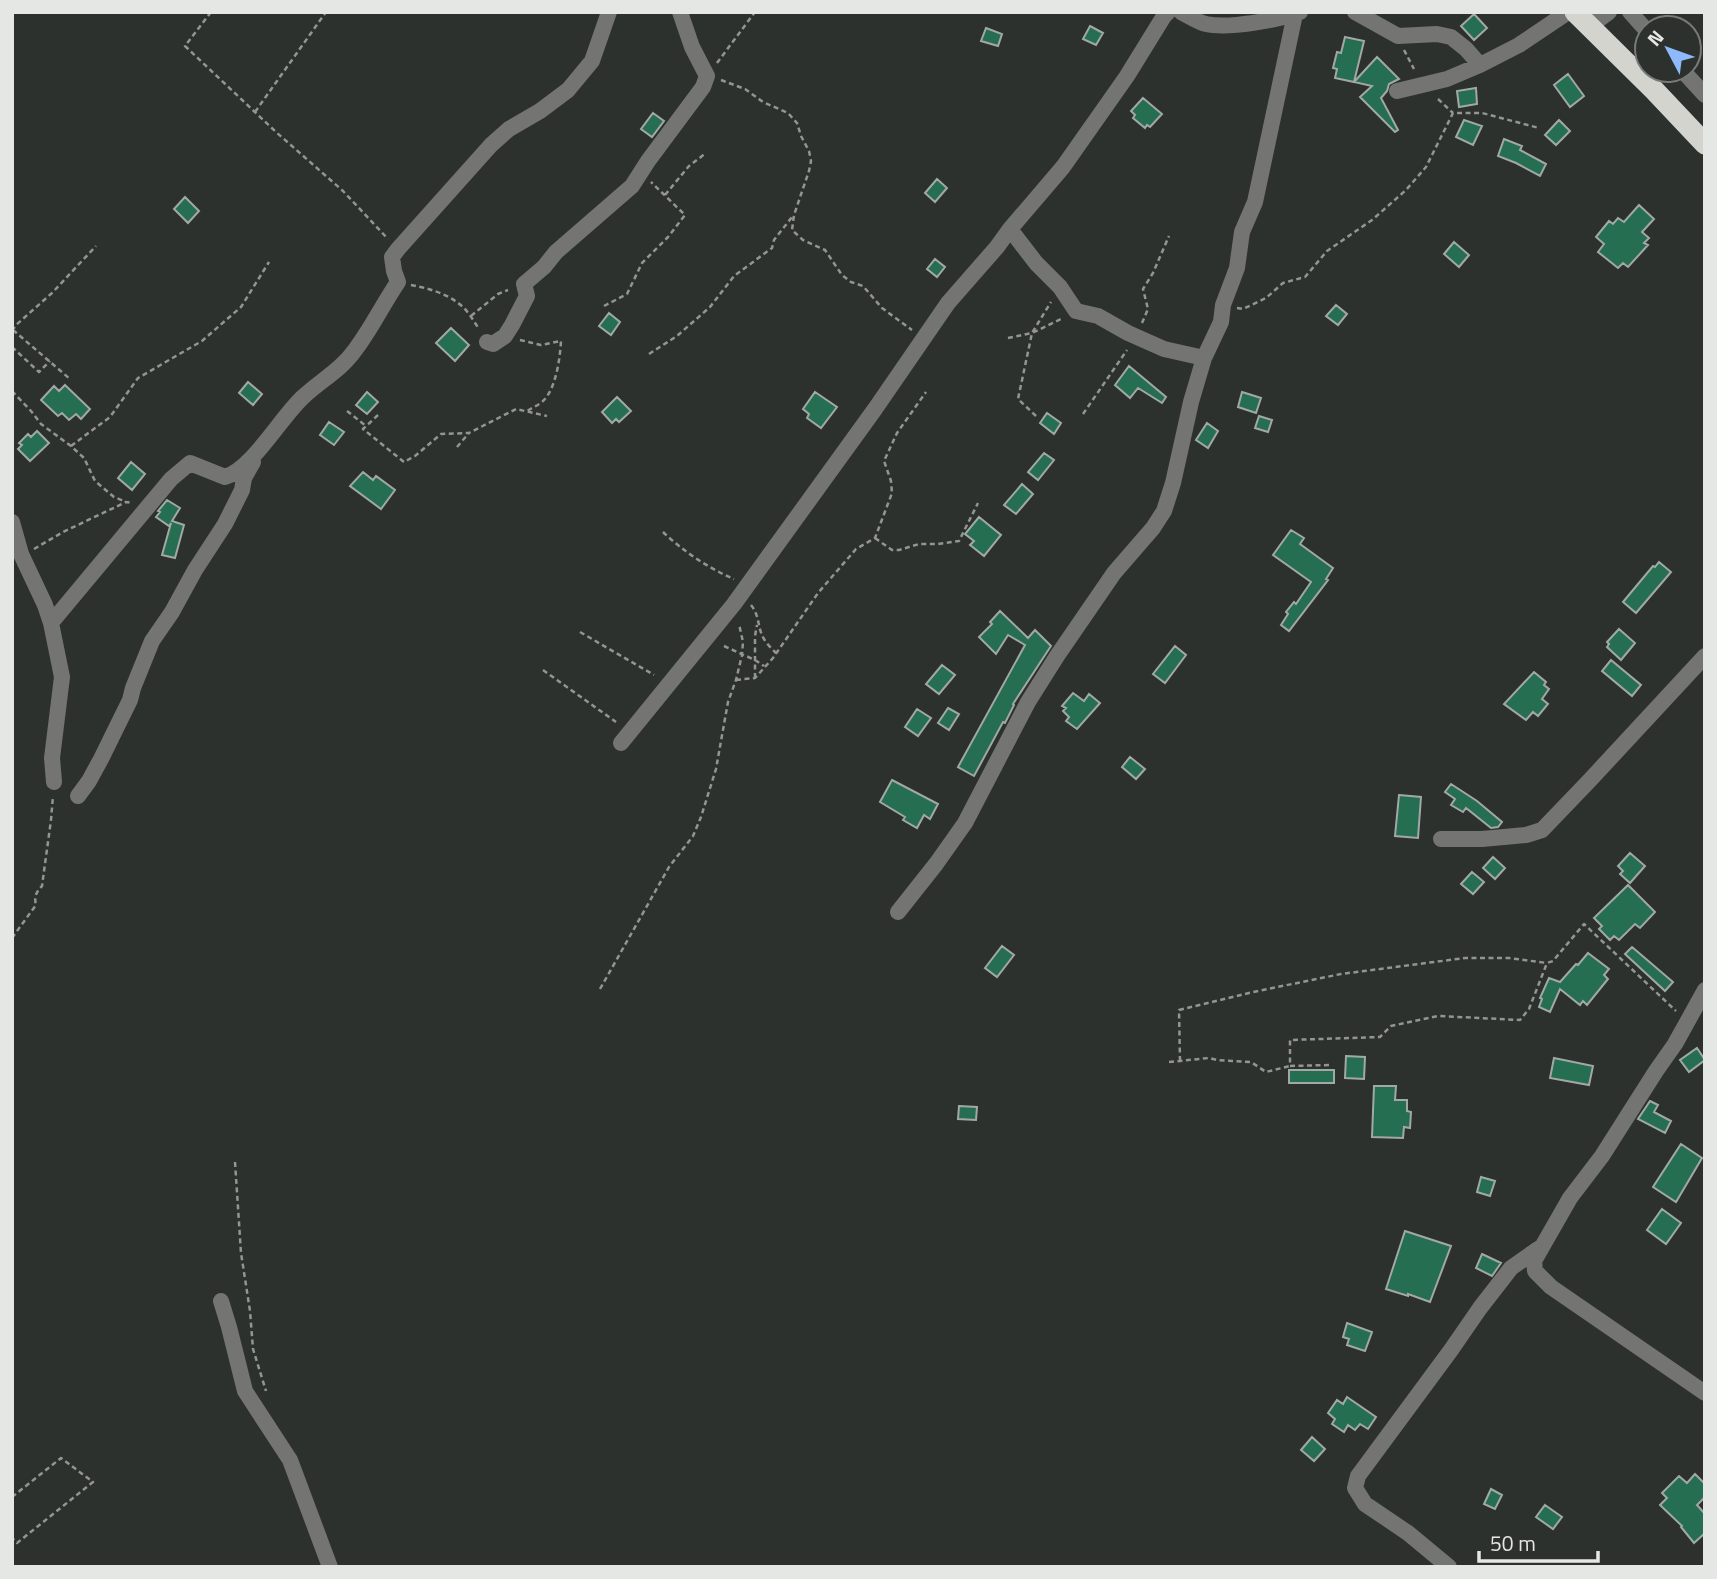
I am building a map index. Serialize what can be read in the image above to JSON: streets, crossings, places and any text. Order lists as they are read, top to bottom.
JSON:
{
  "scale_bar": "50 m",
  "north": "top left"
}
